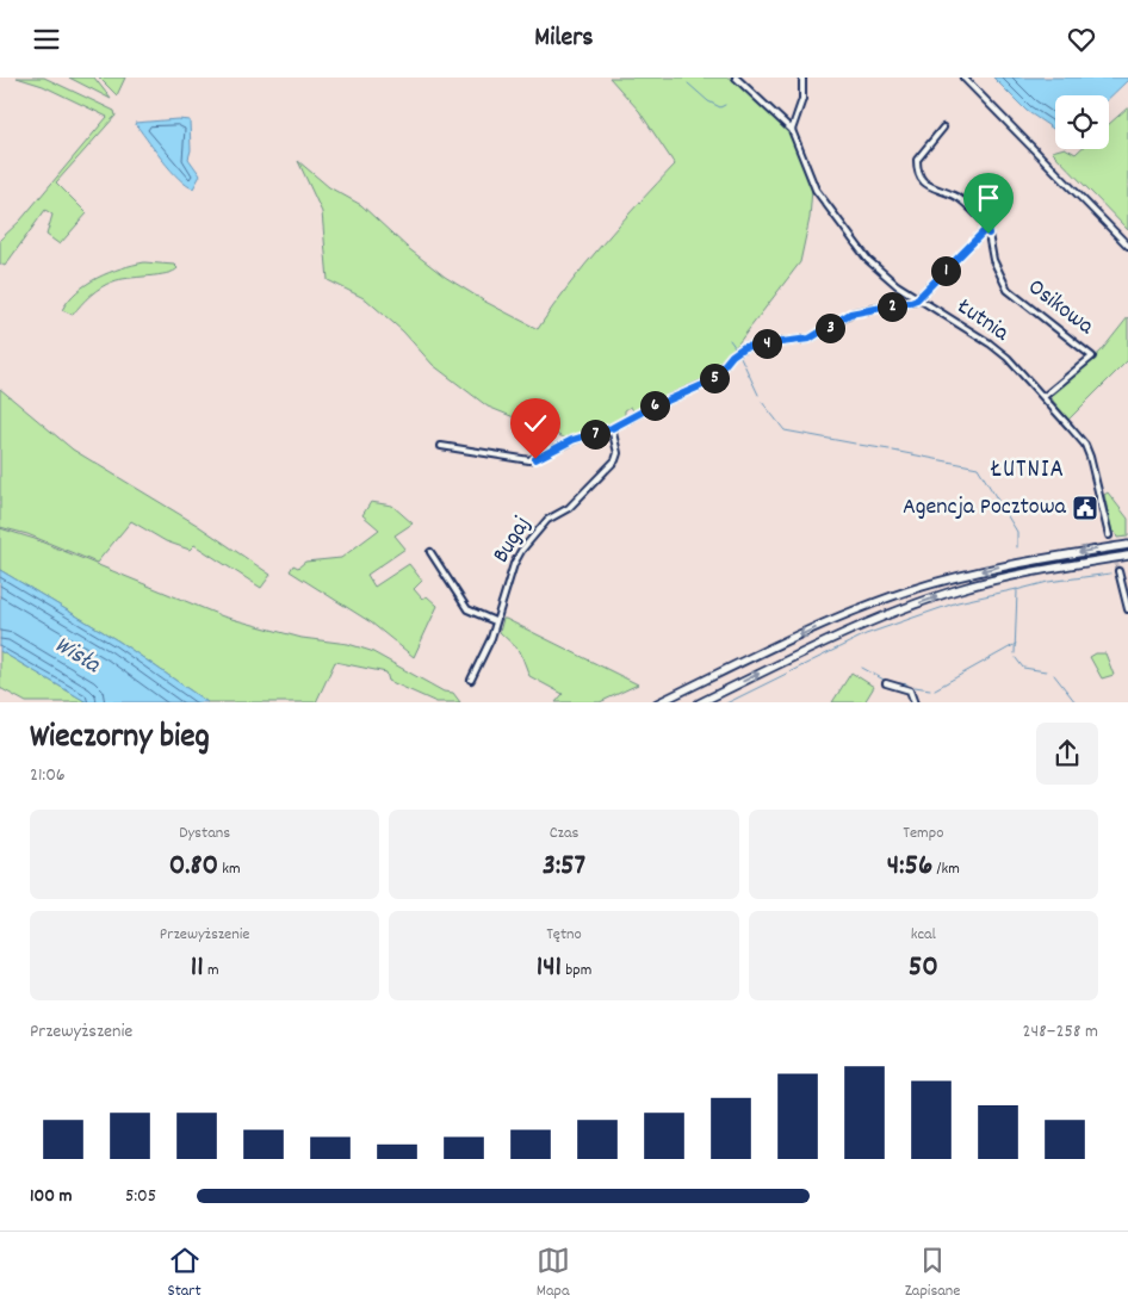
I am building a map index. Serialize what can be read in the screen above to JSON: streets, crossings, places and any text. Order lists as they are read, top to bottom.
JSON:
{
  "streets": {
    "street": ["Osikowa", "Łutnia", "Bugaj"]
  },
  "crossings": [
    ["Osikowa", "Łutnia"]
  ],
  "districts": ["ŁUTNIA"],
  "water": ["Wisła"],
  "places": {
    "public building": ["Agencja Pocztowa"]
  },
  "page": {
    "header": "Milers",
    "pins": [
      "1",
      "2",
      "3",
      "4",
      "5",
      "6",
      "7"
    ],
    "heading": ["Wieczorny bieg", "21:06"],
    "stats": [
      ["Dystans", "0.80 km"],
      ["Czas", "3:57"],
      ["Tempo", "4:56 /km"],
      ["Przewyższenie", "11 m"],
      ["Tętno", "141 bpm"],
      ["kcal", "50"]
    ],
    "chart": ["Przewyższenie", "248–258 m"],
    "list": [
      {
        "name": "100 m",
        "note": "5:05"
      }
    ],
    "tabs": ["Start", "Mapa", "Zapisane"]
  }
}
